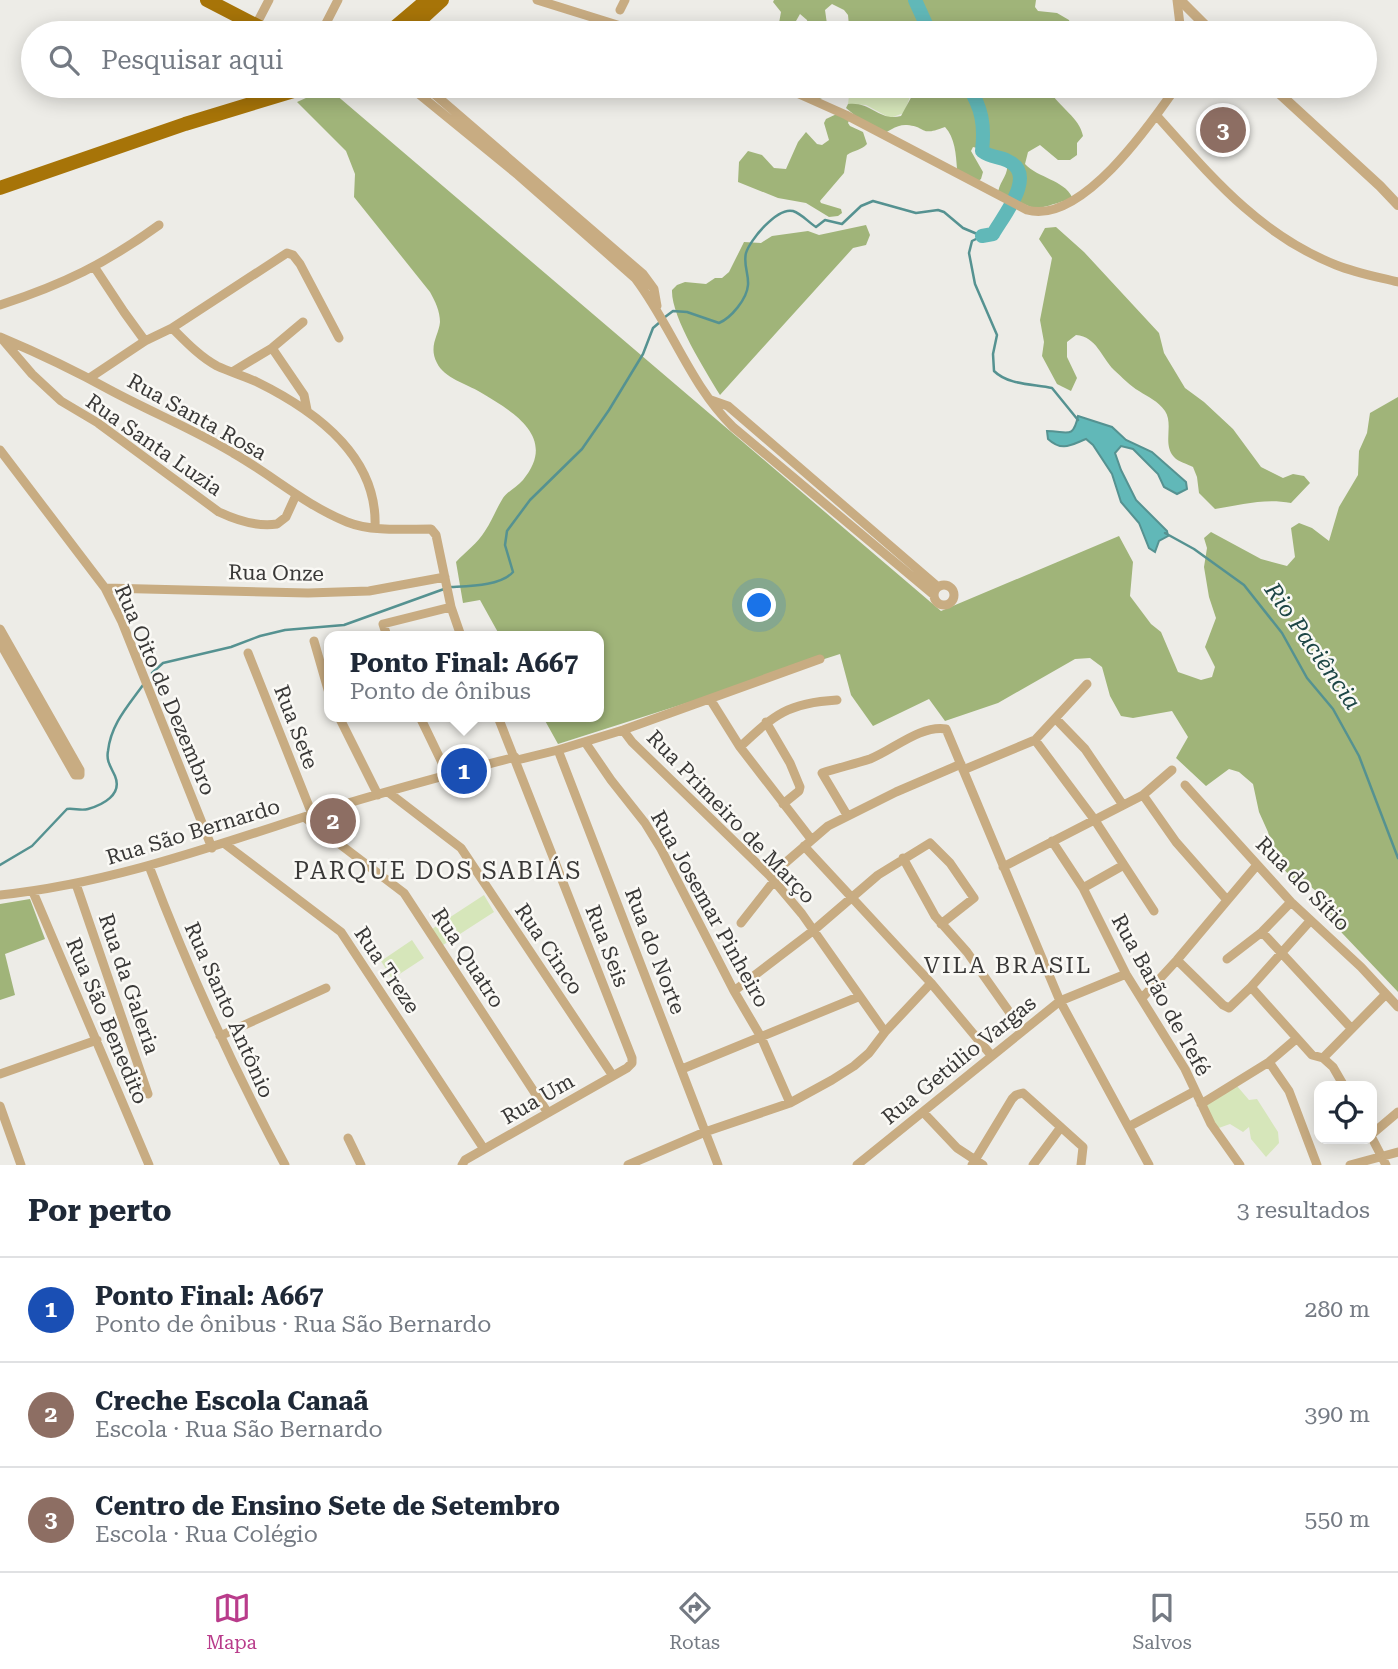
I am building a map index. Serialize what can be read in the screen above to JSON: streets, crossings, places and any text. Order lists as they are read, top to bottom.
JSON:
{
  "streets": {
    "street": [
      "Rua Santa Rosa",
      "Rua Santa Luzia",
      "Rua Onze",
      "Rua Oito de Dezembro",
      "Rua Sete",
      "Rua Primeiro de Março",
      "Rua São Bernardo",
      "Rua do Sítio",
      "Rua Josemar Pinheiro",
      "Rua Seis",
      "Rua Cinco",
      "Rua do Norte",
      "Rua Quatro",
      "Rua Treze",
      "Rua da Galeria",
      "Rua Barão de Tefé",
      "Rua Santo Antônio",
      "Rua São Benedito",
      "Rua Getúlio Vargas",
      "Rua Um"
    ]
  },
  "crossings": [
    ["Rua Santa Rosa", "Rua Santa Luzia"],
    ["Rua Santa Rosa", "Rua Onze"],
    ["Rua Onze", "Rua Oito de Dezembro"],
    ["Rua Oito de Dezembro", "Rua São Bernardo"],
    ["Rua Sete", "Rua São Bernardo"],
    ["Rua Sete", "Rua Quatro"],
    ["Rua Primeiro de Março", "Rua São Bernardo"],
    ["Rua São Bernardo", "Rua Josemar Pinheiro"],
    ["Rua São Bernardo", "Rua Seis"],
    ["Rua São Bernardo", "Rua Cinco"],
    ["Rua São Bernardo", "Rua do Norte"],
    ["Rua São Bernardo", "Rua Quatro"],
    ["Rua São Bernardo", "Rua Treze"],
    ["Rua São Bernardo", "Rua da Galeria"],
    ["Rua São Bernardo", "Rua Santo Antônio"],
    ["Rua São Bernardo", "Rua São Benedito"],
    ["Rua Seis", "Rua Um"],
    ["Rua Cinco", "Rua Um"],
    ["Rua Quatro", "Rua Um"],
    ["Rua Treze", "Rua Um"],
    ["Rua Barão de Tefé", "Rua Getúlio Vargas"]
  ],
  "districts": ["PARQUE DOS SABIÁS", "VILA BRASIL"],
  "water": ["Rio Paciência"],
  "page": {
    "search": "Pesquisar aqui",
    "pins": ["3", "1", "2"],
    "popup": ["Ponto Final: A667", "Ponto de ônibus"],
    "heading": ["Por perto", "3 resultados"],
    "list": [
      {
        "mark": "1",
        "name": "Ponto Final: A667",
        "note": "Ponto de ônibus · Rua São Bernardo",
        "value": "280 m"
      },
      {
        "mark": "2",
        "name": "Creche Escola Canaã",
        "note": "Escola · Rua São Bernardo",
        "value": "390 m"
      },
      {
        "mark": "3",
        "name": "Centro de Ensino Sete de Setembro",
        "note": "Escola · Rua Colégio",
        "value": "550 m"
      }
    ],
    "nav": ["Mapa", "Rotas", "Salvos"]
  }
}
